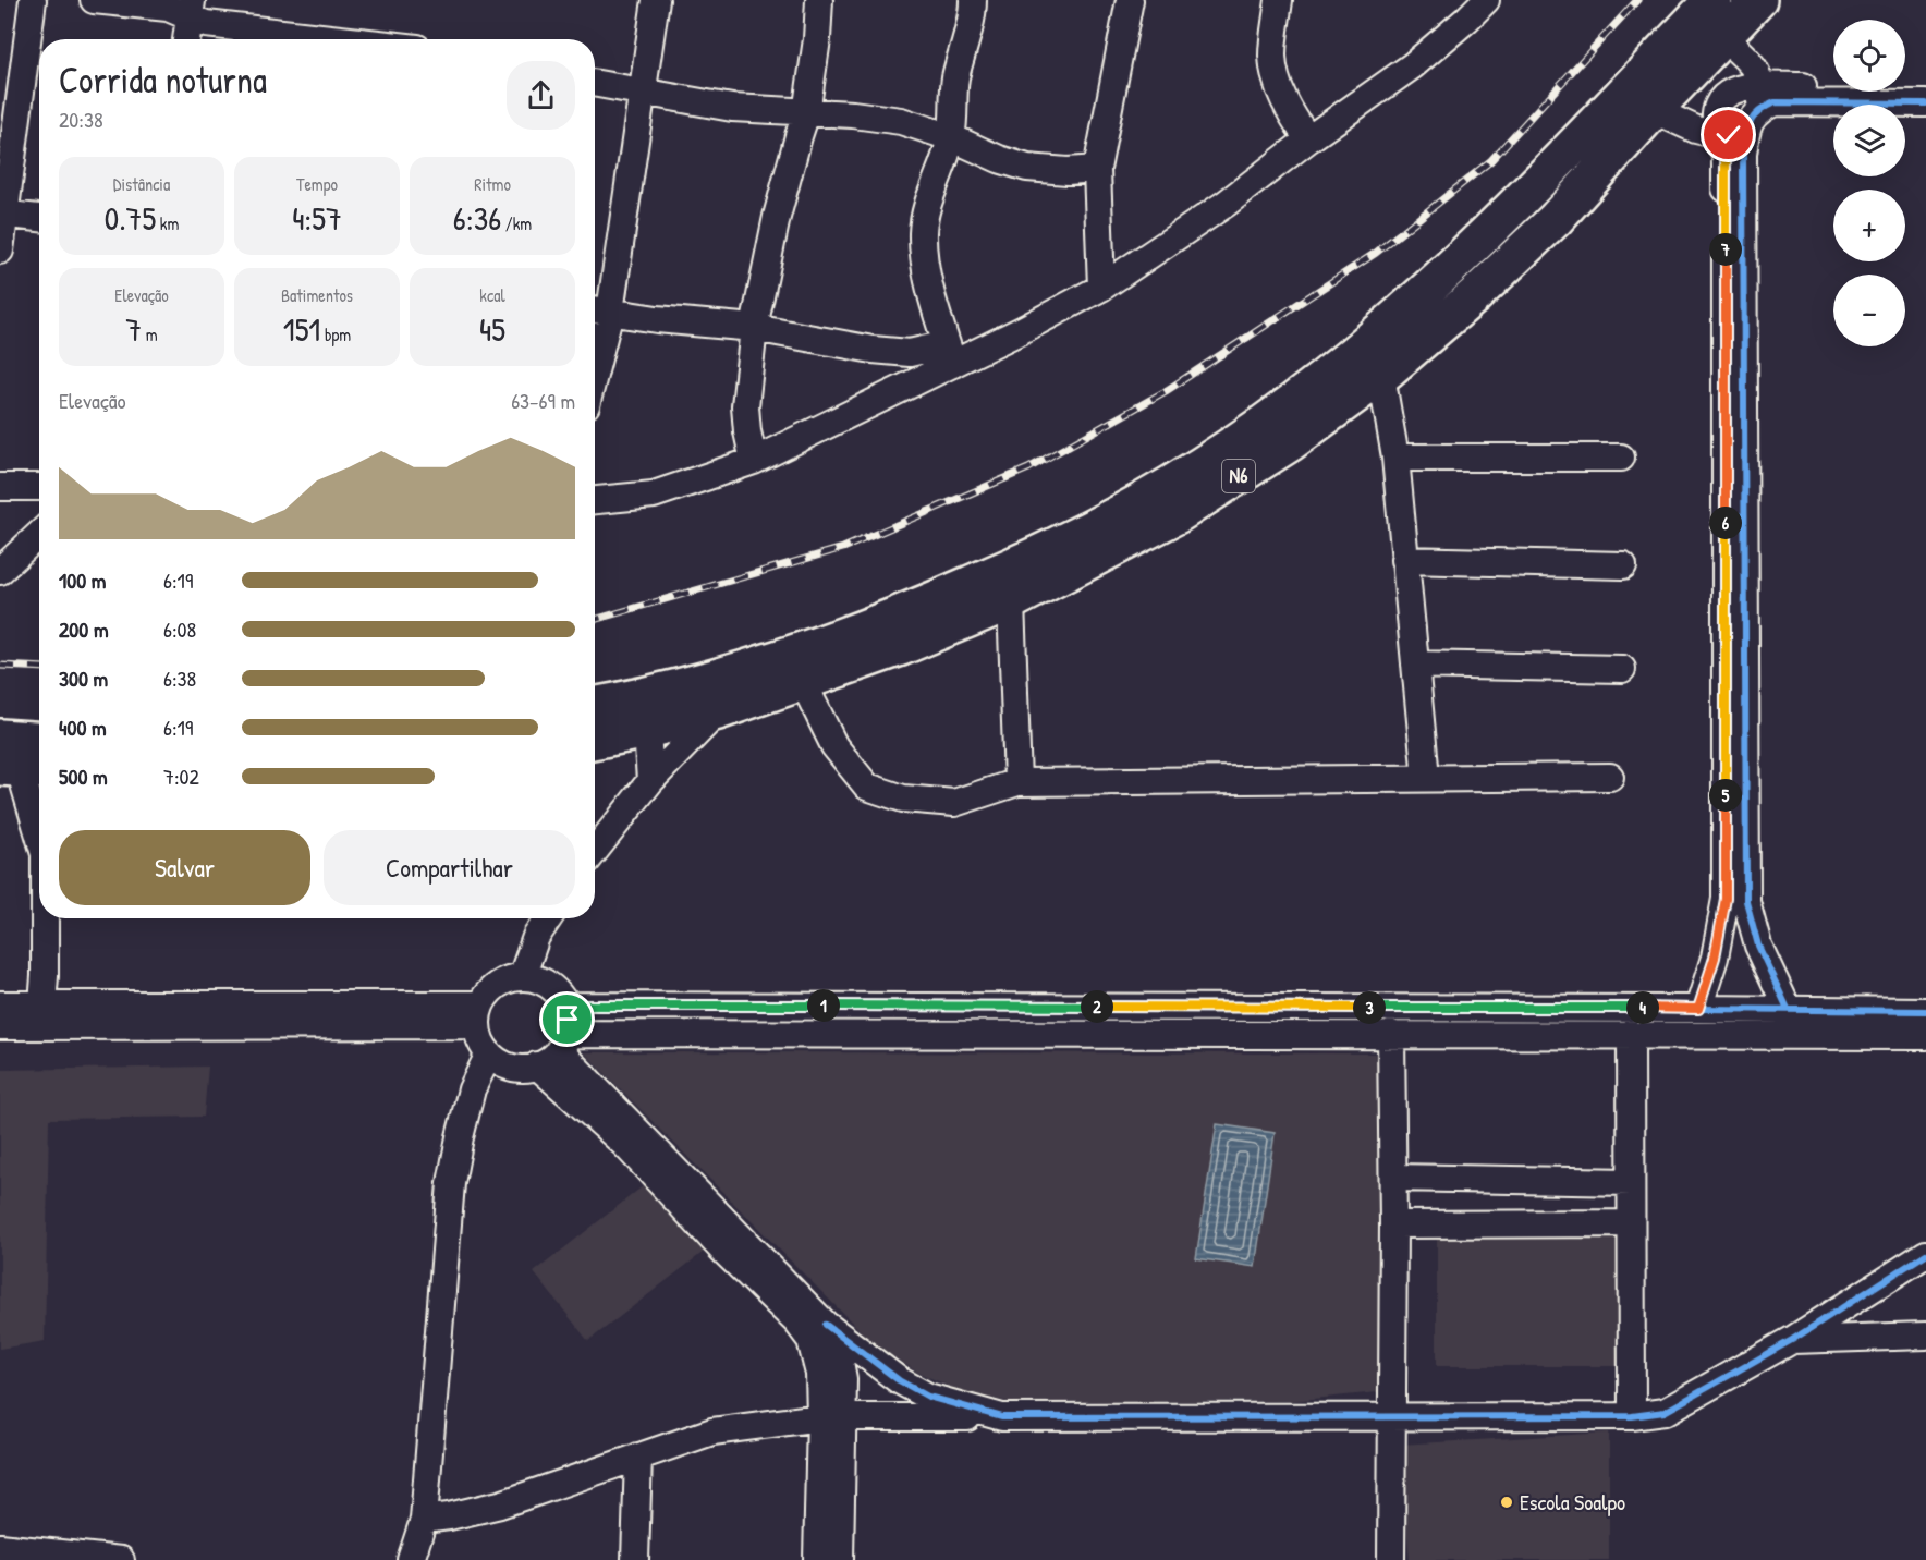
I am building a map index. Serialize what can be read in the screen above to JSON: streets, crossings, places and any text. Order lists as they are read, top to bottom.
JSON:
{
  "streets": {
    "highway": ["N6"]
  },
  "places": ["Escola Soalpo"],
  "page": {
    "map_buttons": ["+", "−"],
    "heading": ["Corrida noturna", "20:38"],
    "stats": [
      ["Distância", "0.75 km"],
      ["Tempo", "4:57"],
      ["Ritmo", "6:36 /km"],
      ["Elevação", "7 m"],
      ["Batimentos", "151 bpm"],
      ["kcal", "45"]
    ],
    "pins": [
      "7",
      "6",
      "5",
      "1",
      "2",
      "3",
      "4"
    ],
    "chart": ["Elevação", "63–69 m"],
    "list": [
      {
        "name": "100 m",
        "note": "6:19"
      },
      {
        "name": "200 m",
        "note": "6:08"
      },
      {
        "name": "300 m",
        "note": "6:38"
      },
      {
        "name": "400 m",
        "note": "6:19"
      },
      {
        "name": "500 m",
        "note": "7:02"
      }
    ],
    "buttons": ["Salvar", "Compartilhar"]
  }
}
